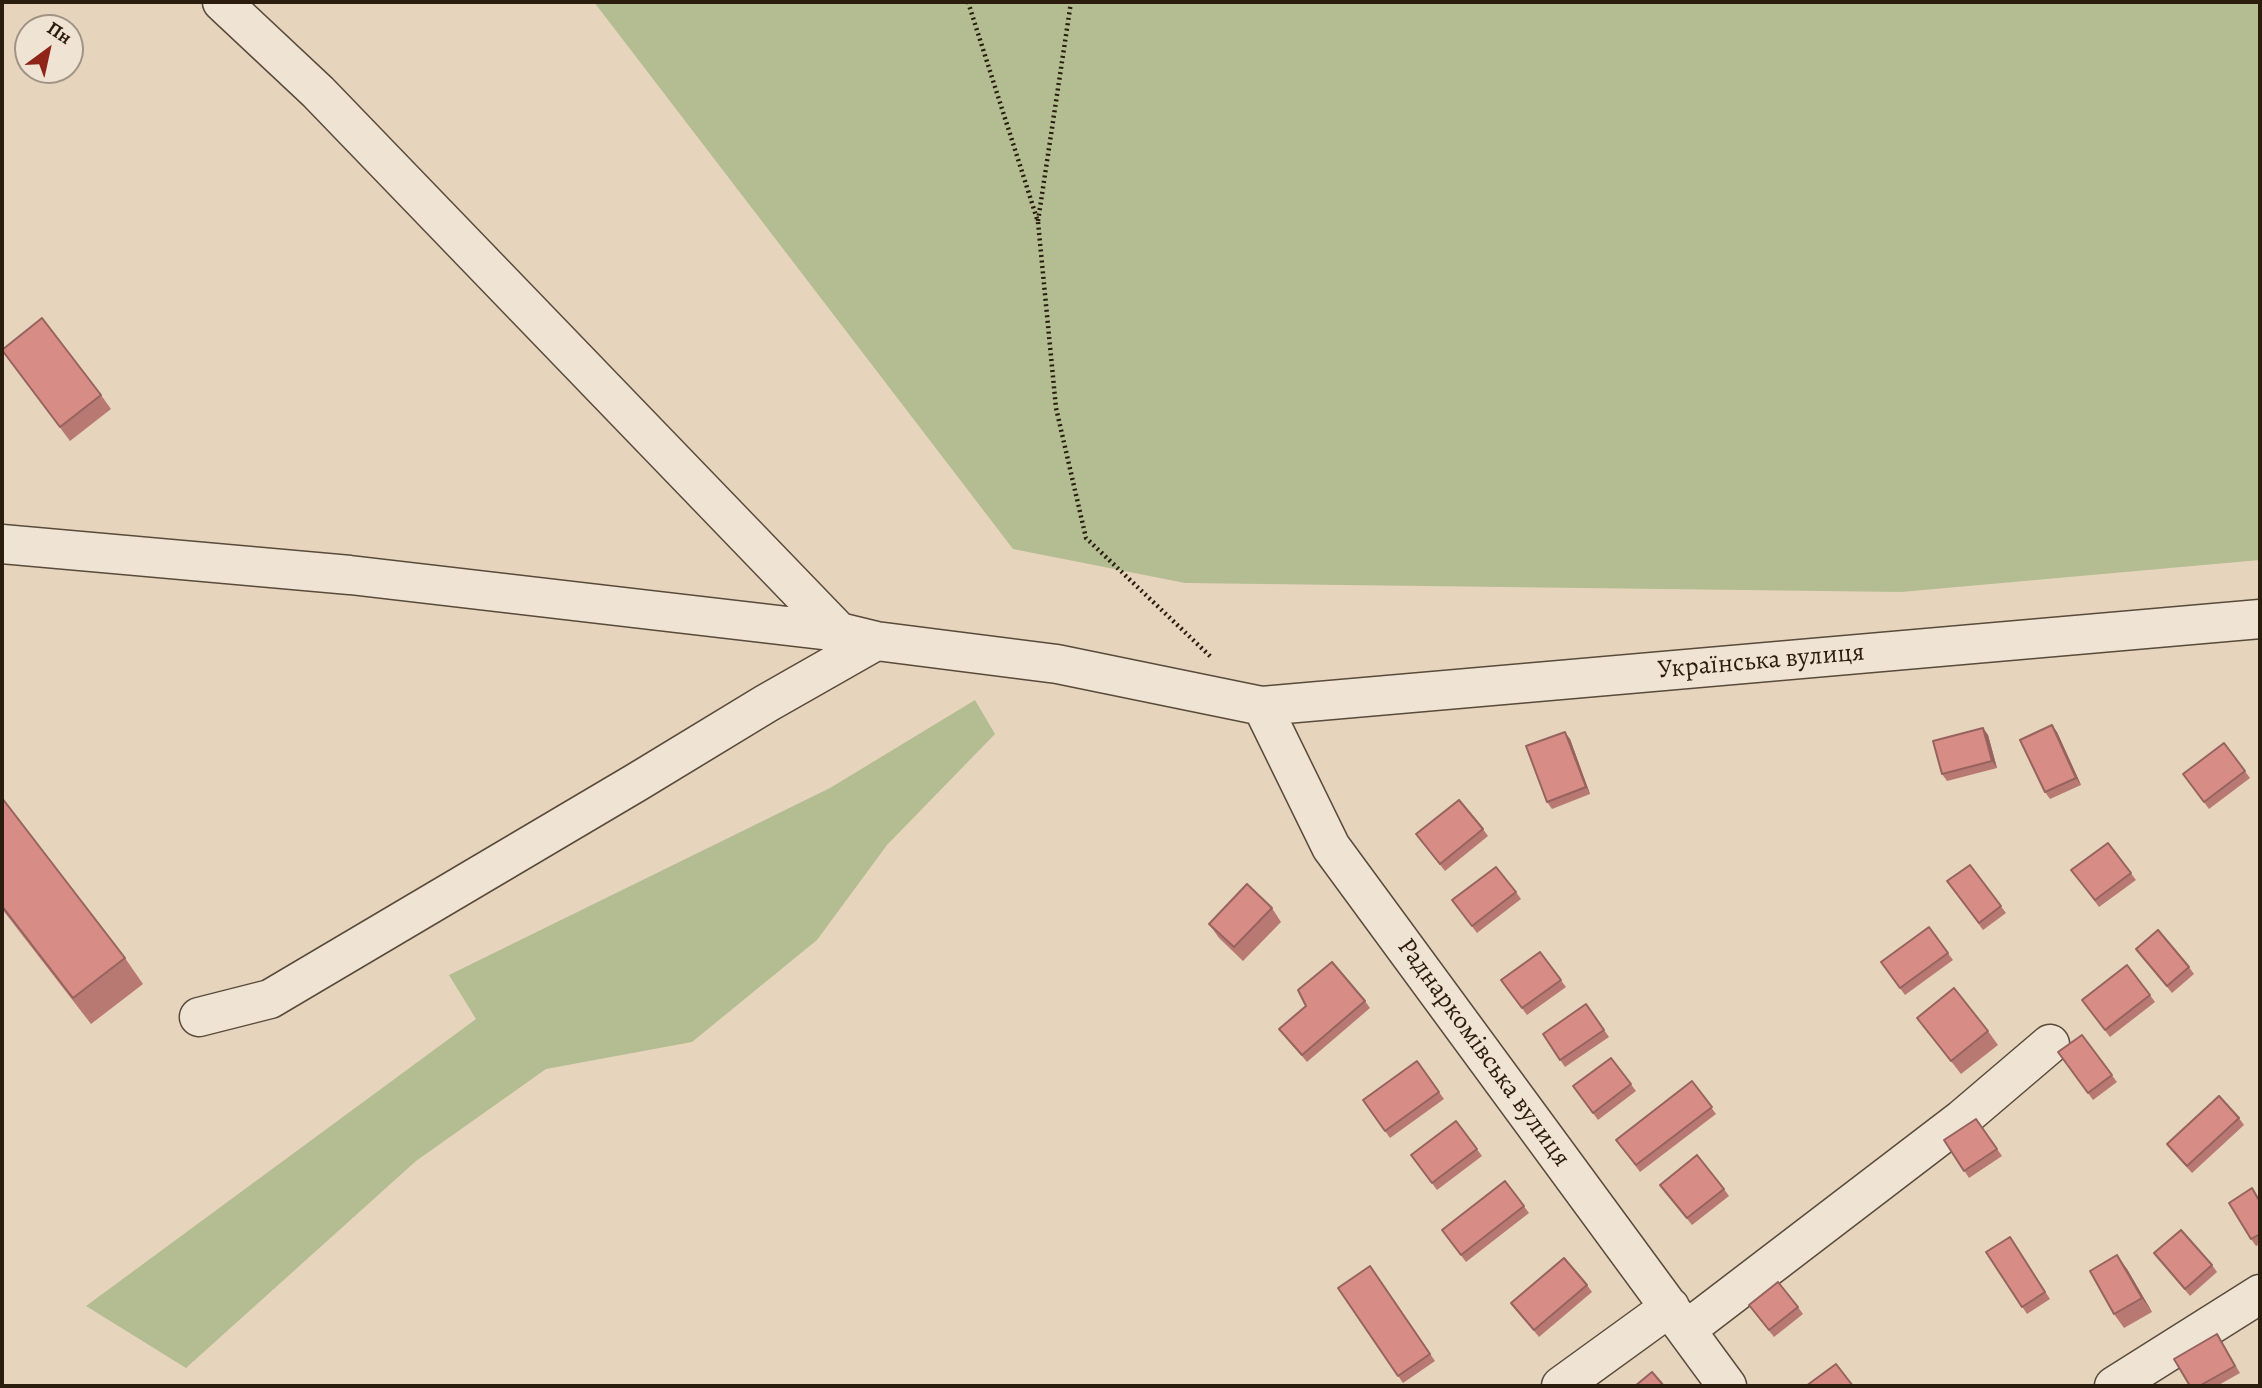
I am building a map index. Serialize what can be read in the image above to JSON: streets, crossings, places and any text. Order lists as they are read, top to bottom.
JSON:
{
  "streets": {
    "street": ["Українська вулиця", "Раднаркомівська вулиця"]
  },
  "crossings": [
    ["Українська вулиця", "Раднаркомівська вулиця"]
  ],
  "north": "top right"
}
